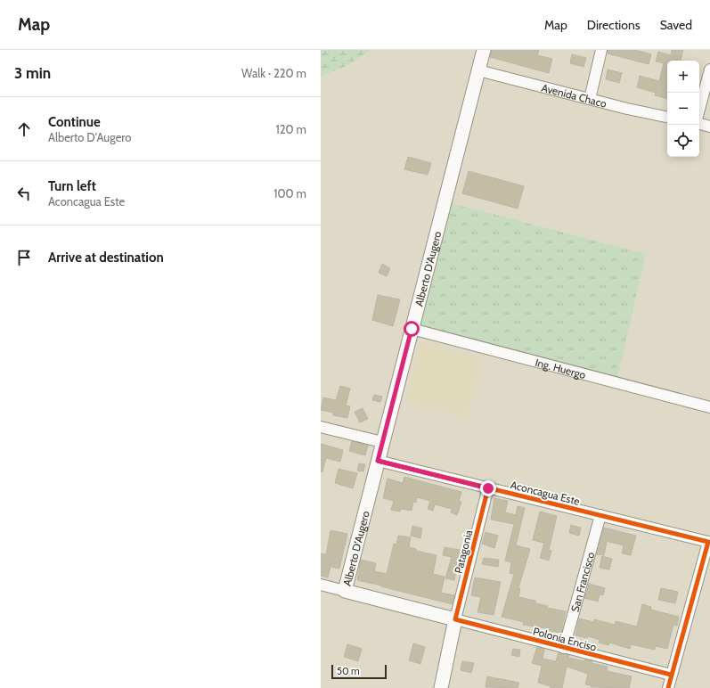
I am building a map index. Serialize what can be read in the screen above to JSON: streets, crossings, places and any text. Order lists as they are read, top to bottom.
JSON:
{
  "streets": {
    "main road": ["Alberto D'Augero", "Patagonia", "Polonia Enciso"],
    "street": [
      "Avenida Chaco",
      "Ing. Huergo",
      "Aconcagua Este",
      "San Francisco"
    ]
  },
  "crossings": [
    ["Avenida Chaco", "Alberto D'Augero"],
    ["Alberto D'Augero", "Ing. Huergo"],
    ["Alberto D'Augero", "Aconcagua Este"],
    ["Alberto D'Augero", "Polonia Enciso"],
    ["Aconcagua Este", "Patagonia"],
    ["Aconcagua Este", "San Francisco"],
    ["Aconcagua Este", "Polonia Enciso"],
    ["Patagonia", "Polonia Enciso"],
    ["San Francisco", "Polonia Enciso"]
  ],
  "scale_bar": "50 m",
  "page": {
    "header": "Map",
    "nav": ["Map", "Directions", "Saved"],
    "heading": ["3 min", "Walk · 220 m"],
    "map_buttons": ["+", "−"],
    "list": [
      ["Continue", "Alberto D'Augero", "120 m"],
      ["Turn left", "Aconcagua Este", "100 m"],
      "Arrive at destination"
    ],
    "scale": "50 m"
  }
}
